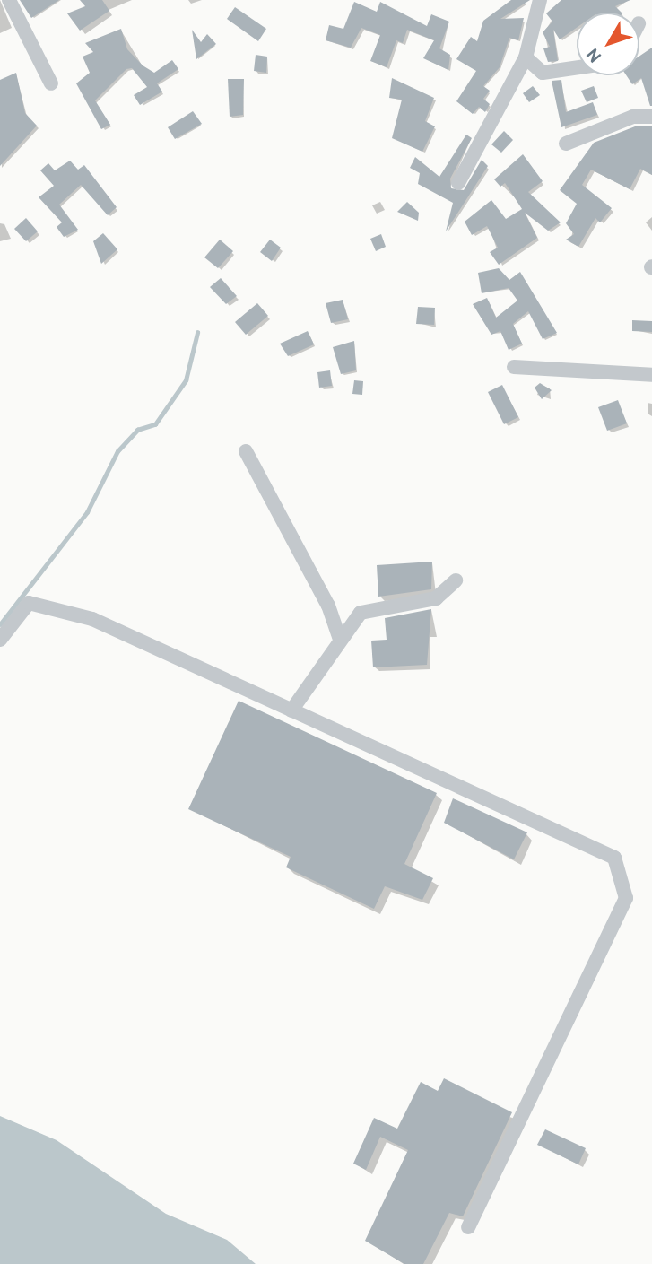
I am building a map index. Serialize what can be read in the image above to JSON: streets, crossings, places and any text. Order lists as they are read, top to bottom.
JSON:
{
  "north": "bottom left"
}
